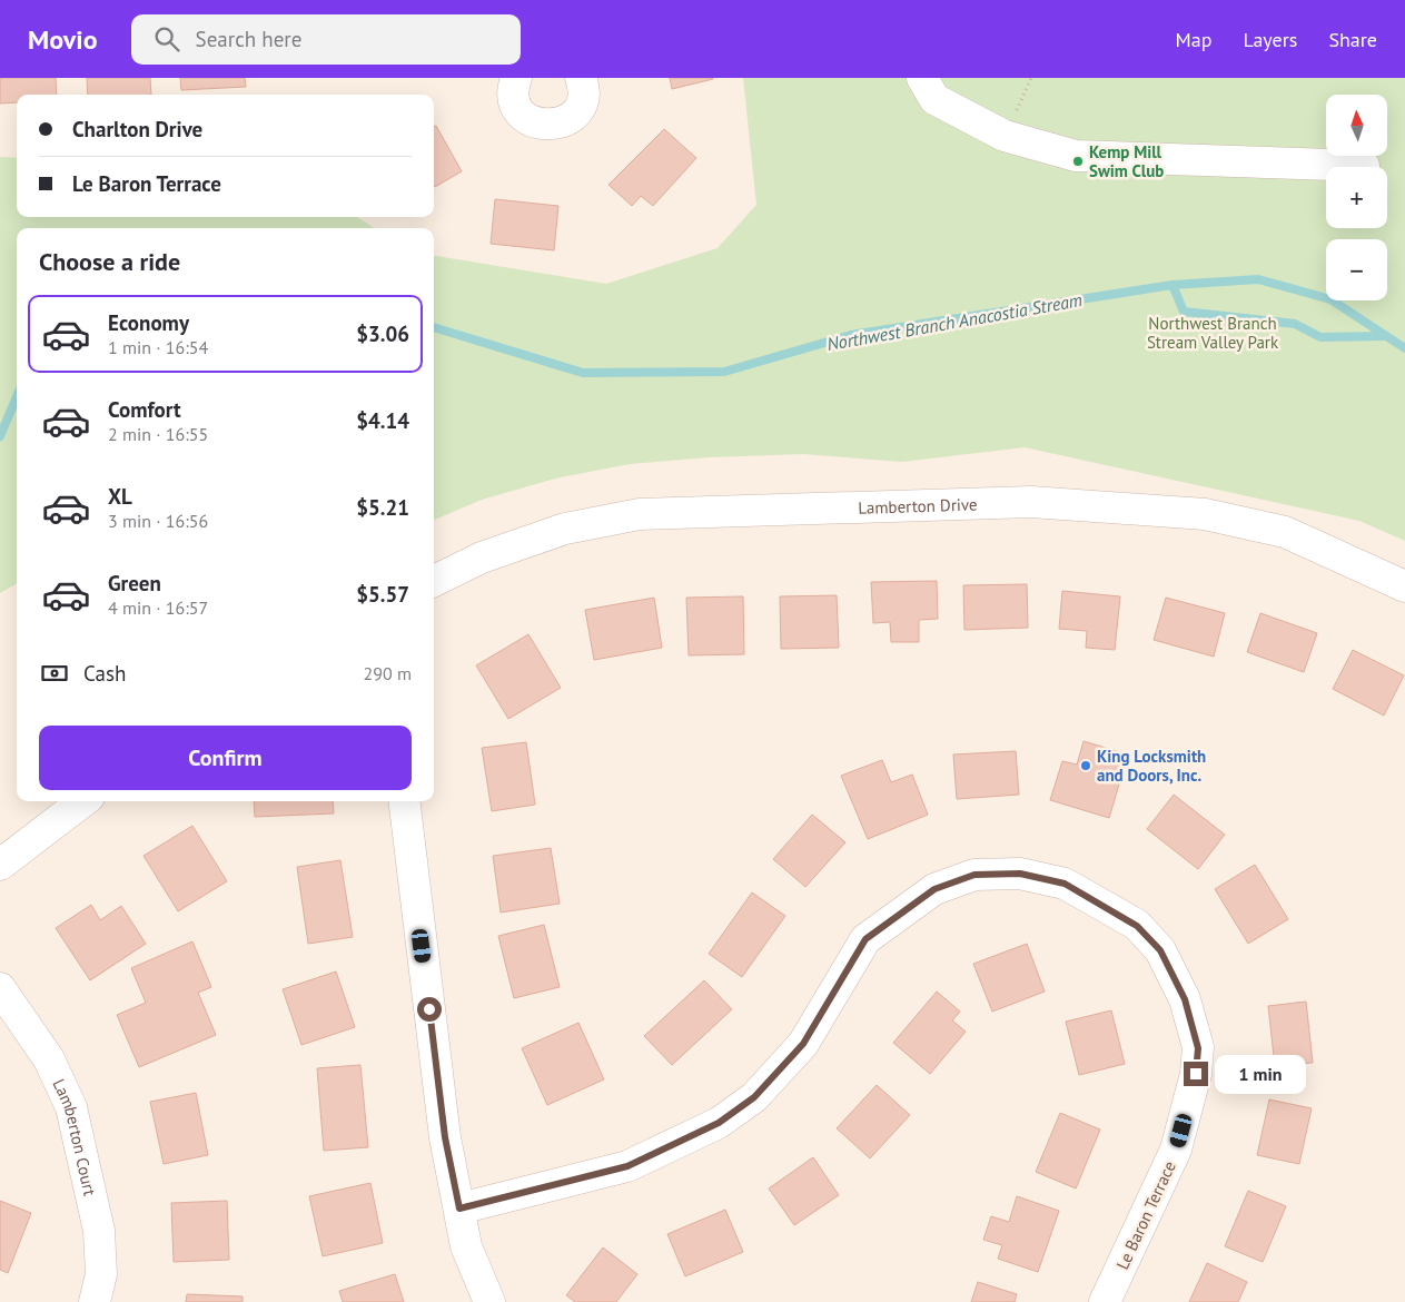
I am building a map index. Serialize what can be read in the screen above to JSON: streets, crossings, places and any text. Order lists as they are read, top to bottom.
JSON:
{
  "streets": {
    "street": ["Lamberton Drive", "Lamberton Court", "Le Baron Terrace"]
  },
  "water": ["Northwest Branch Anacostia Stream"],
  "parks": ["Northwest Branch Stream Valley Park"],
  "places": ["Kemp Mill Swim Club", "King Locksmith and Doors, Inc."],
  "north": "top",
  "page": {
    "header": "Movio",
    "search": "Search here",
    "nav": ["Map", "Layers", "Share"],
    "map_buttons": ["+", "−"],
    "banner": ["Charlton Drive", "Le Baron Terrace"],
    "heading": "Choose a ride",
    "list": [
      {
        "name": "Economy",
        "note": "1 min · 16:54",
        "value": "$3.06"
      },
      {
        "name": "Comfort",
        "note": "2 min · 16:55",
        "value": "$4.14"
      },
      {
        "name": "XL",
        "note": "3 min · 16:56",
        "value": "$5.21"
      },
      {
        "name": "Green",
        "note": "4 min · 16:57",
        "value": "$5.57"
      }
    ],
    "pay": ["Cash", "290 m"],
    "buttons": "Confirm",
    "bubble": "1 min"
  }
}
